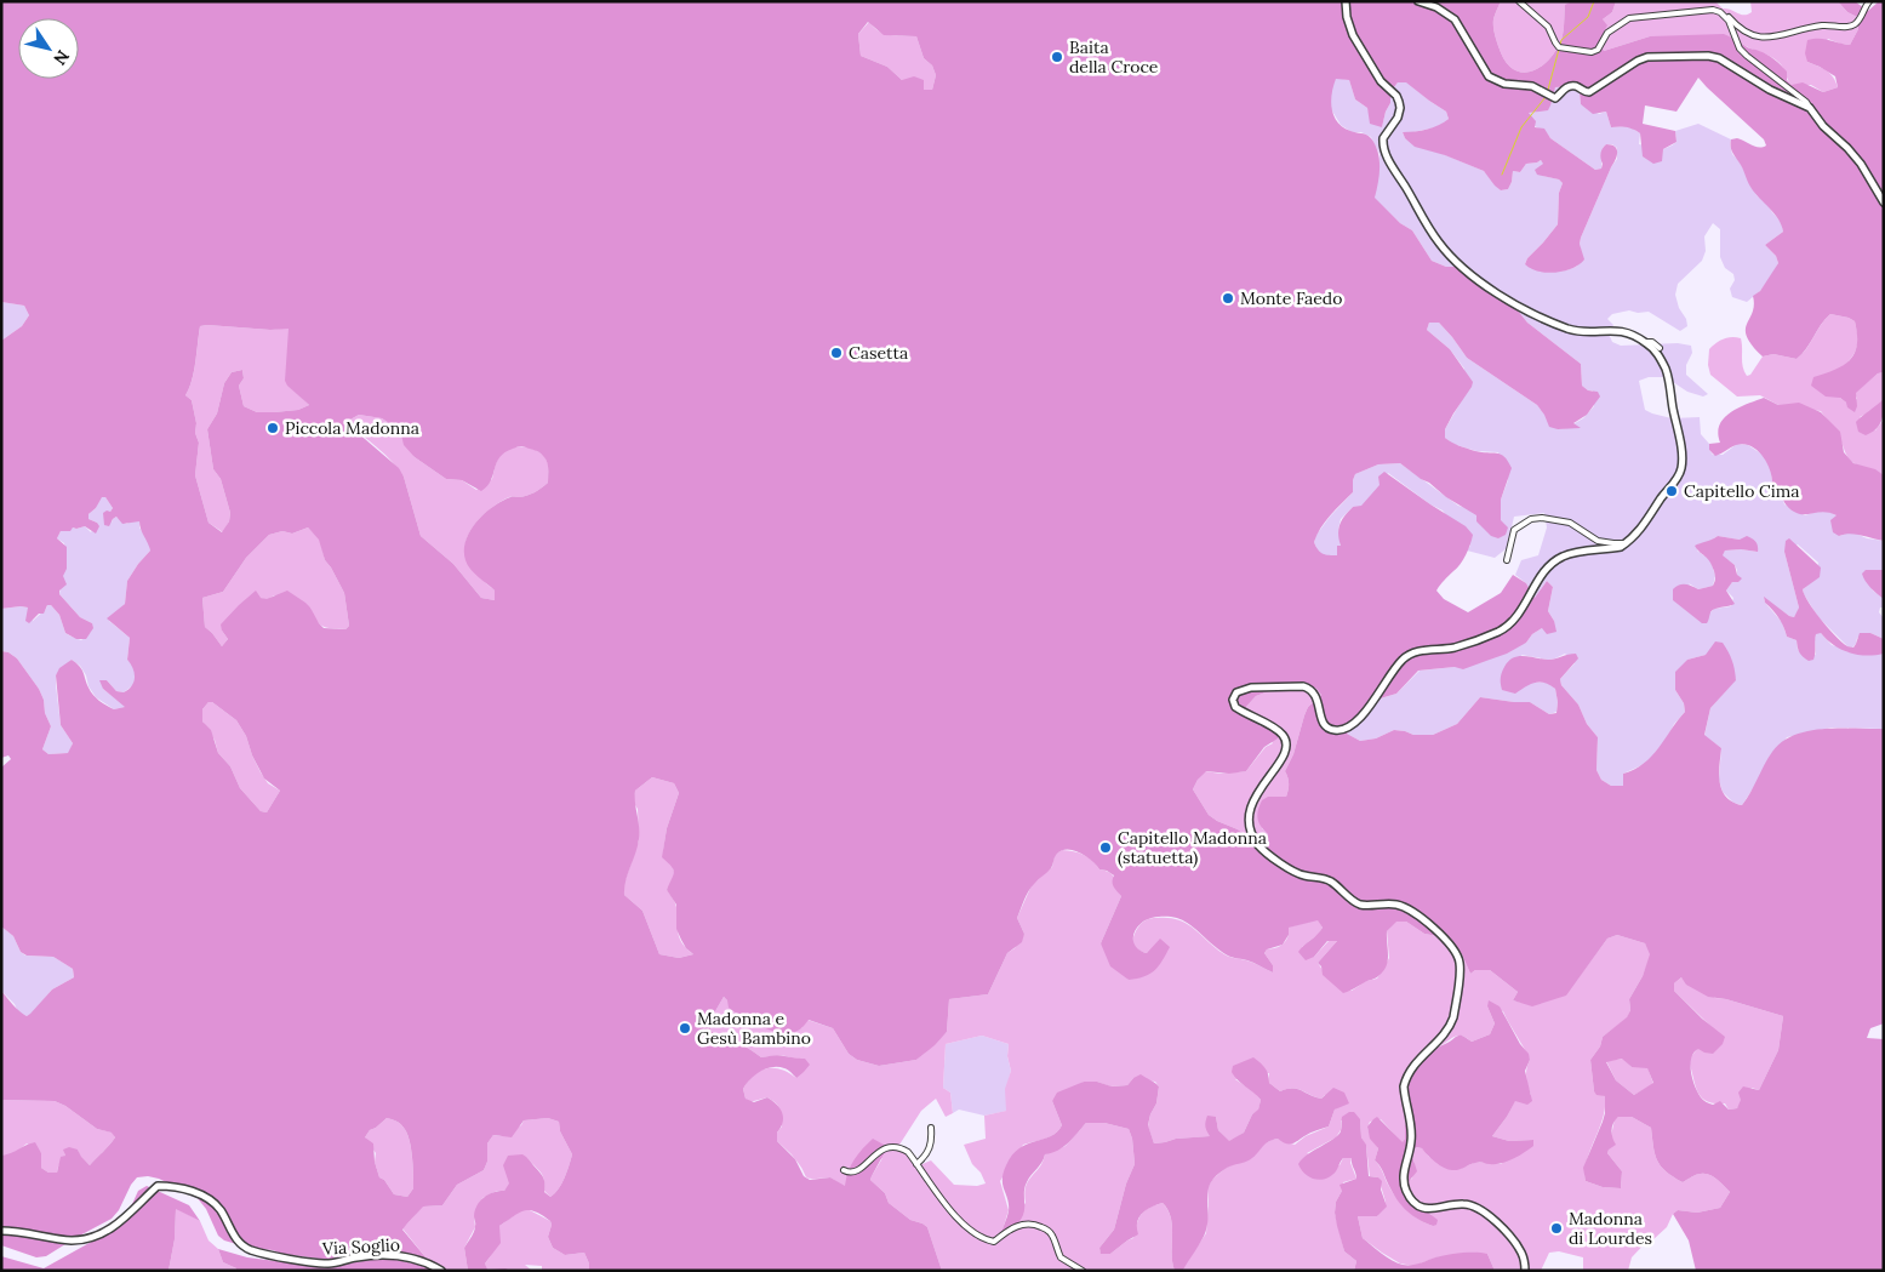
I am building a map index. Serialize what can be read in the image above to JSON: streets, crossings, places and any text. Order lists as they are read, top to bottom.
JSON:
{
  "streets": {
    "street": ["Via Soglio"]
  },
  "places": [
    "Baita della Croce",
    "Monte Faedo",
    "Casetta",
    "Piccola Madonna",
    "Capitello Cima",
    "Capitello Madonna (statuetta)",
    "Madonna e Gesù Bambino",
    "Madonna di Lourdes"
  ],
  "north": "bottom right"
}
